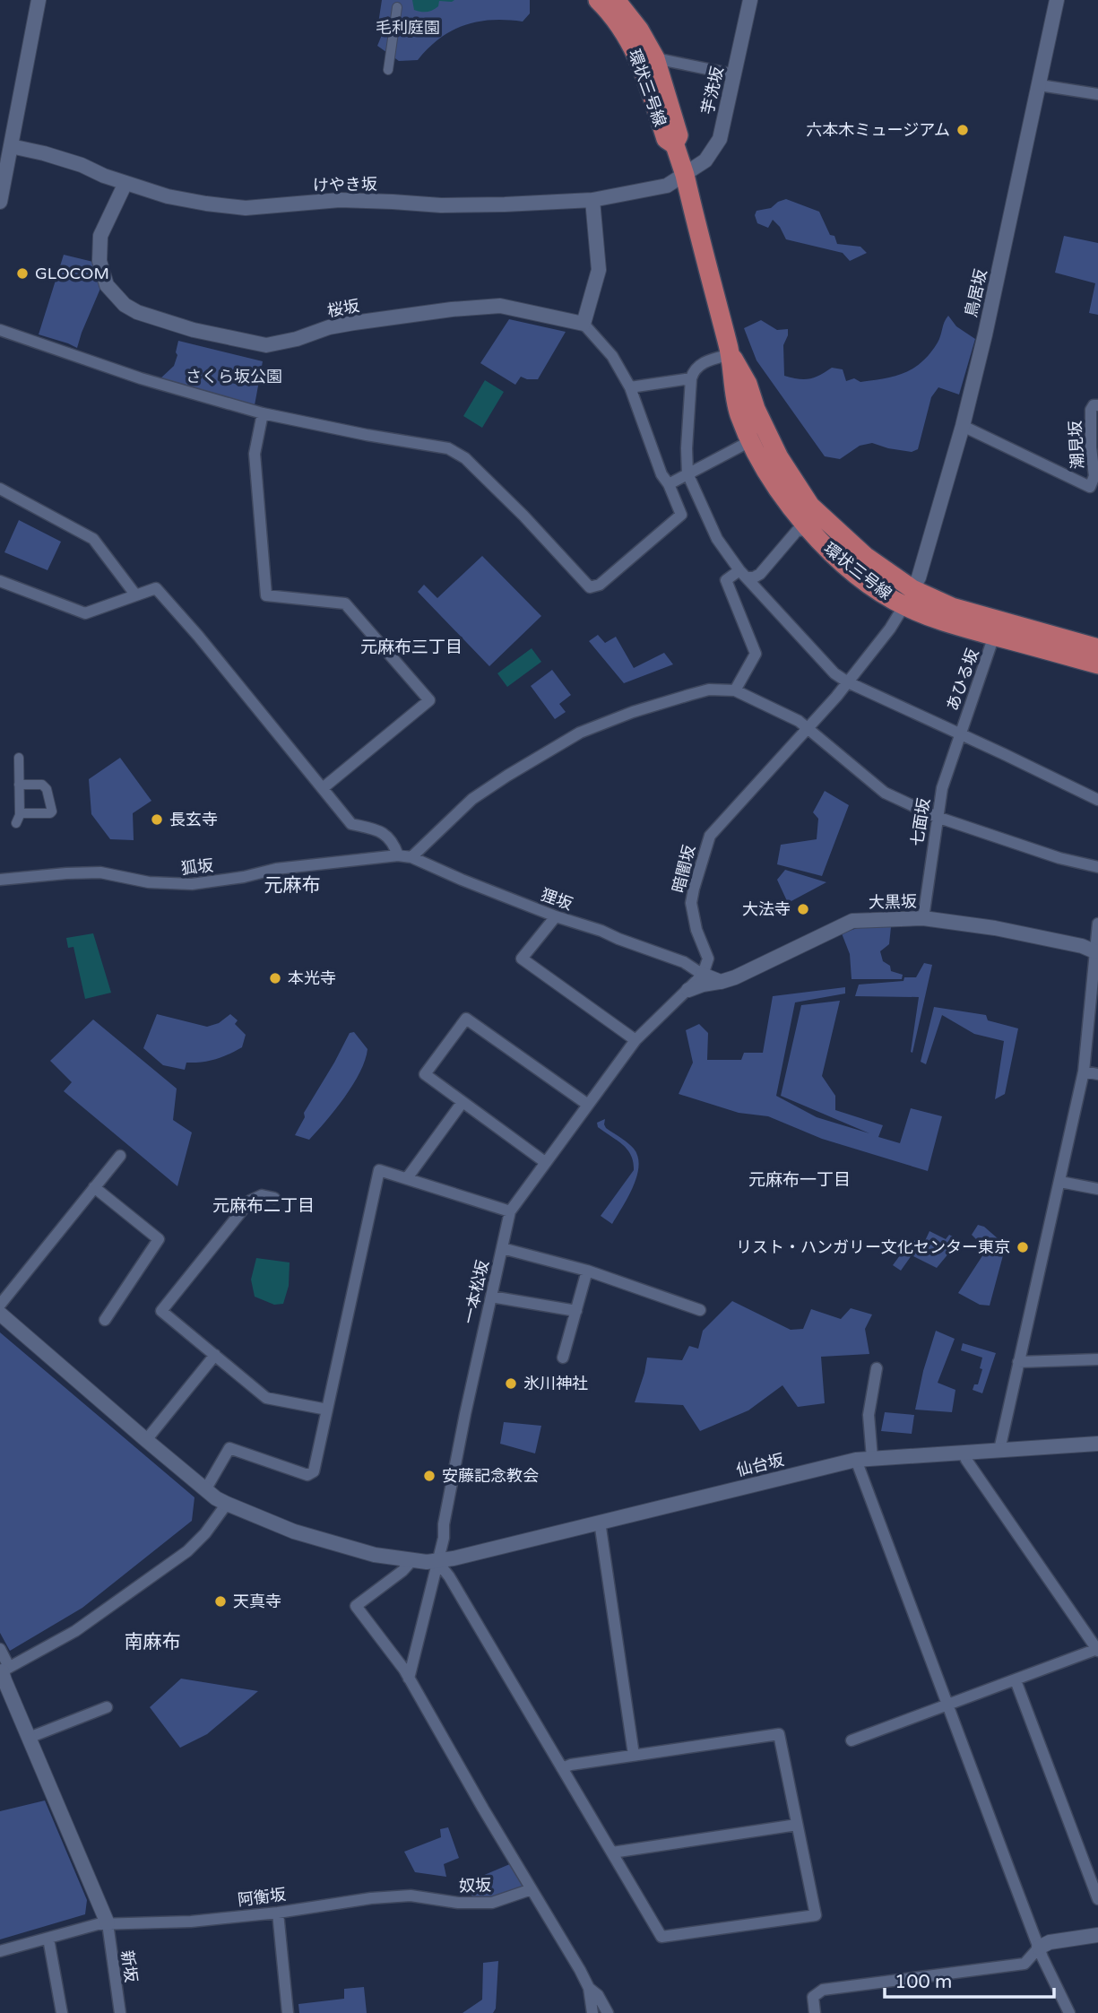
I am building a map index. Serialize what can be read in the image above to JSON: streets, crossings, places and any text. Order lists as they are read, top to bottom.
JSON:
{
  "streets": {
    "main road": ["環状三号線"],
    "street": [
      "芋洗坂",
      "けやき坂",
      "鳥居坂",
      "桜坂",
      "潮見坂",
      "あひる坂",
      "七面坂",
      "狐坂",
      "暗闇坂",
      "狸坂",
      "大黒坂",
      "一本松坂",
      "仙台坂",
      "奴坂",
      "阿衡坂",
      "新坂"
    ]
  },
  "crossings": [
    ["環状三号線", "芋洗坂"],
    ["環状三号線", "けやき坂"],
    ["環状三号線", "鳥居坂"],
    ["環状三号線", "あひる坂"],
    ["環状三号線", "暗闇坂"],
    ["芋洗坂", "けやき坂"],
    ["けやき坂", "桜坂"],
    ["鳥居坂", "潮見坂"],
    ["鳥居坂", "暗闇坂"],
    ["あひる坂", "七面坂"],
    ["七面坂", "大黒坂"],
    ["狐坂", "狸坂"],
    ["暗闇坂", "狸坂"],
    ["暗闇坂", "一本松坂"],
    ["狸坂", "一本松坂"],
    ["大黒坂", "一本松坂"],
    ["一本松坂", "仙台坂"],
    ["奴坂", "阿衡坂"],
    ["阿衡坂", "新坂"]
  ],
  "districts": [
    "元麻布三丁目",
    "元麻布",
    "元麻布一丁目",
    "元麻布二丁目",
    "南麻布"
  ],
  "parks": ["毛利庭園", "さくら坂公園"],
  "places": [
    "六本木ミュージアム",
    "GLOCOM",
    "長玄寺",
    "大法寺",
    "本光寺",
    "リスト・ハンガリー文化センター東京",
    "氷川神社",
    "安藤記念教会",
    "天真寺"
  ],
  "scale_bar": "100 m"
}
